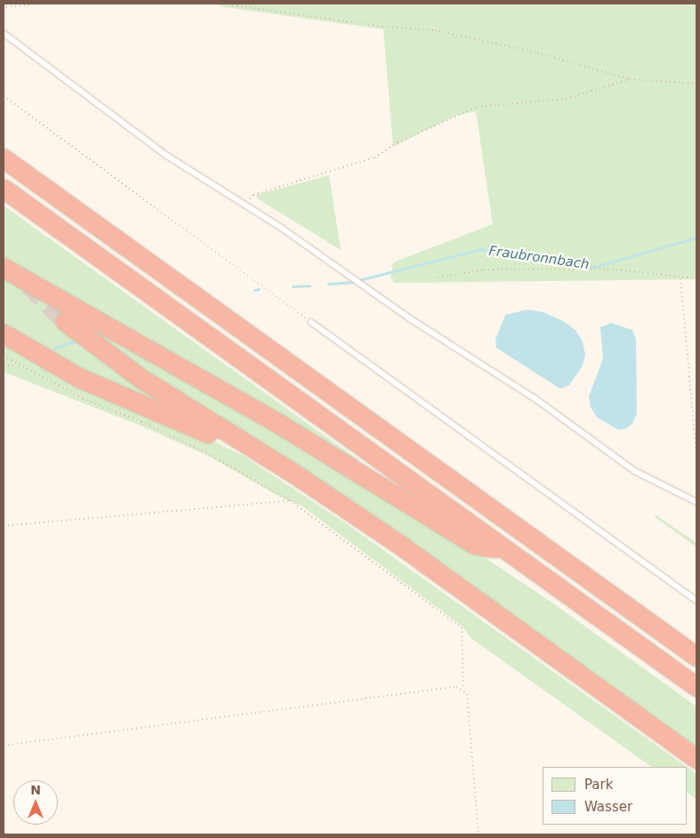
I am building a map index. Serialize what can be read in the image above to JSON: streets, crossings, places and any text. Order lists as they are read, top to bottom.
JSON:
{
  "water": ["Fraubronnbach"],
  "legend": ["Park", "Wasser"],
  "north": "top"
}
